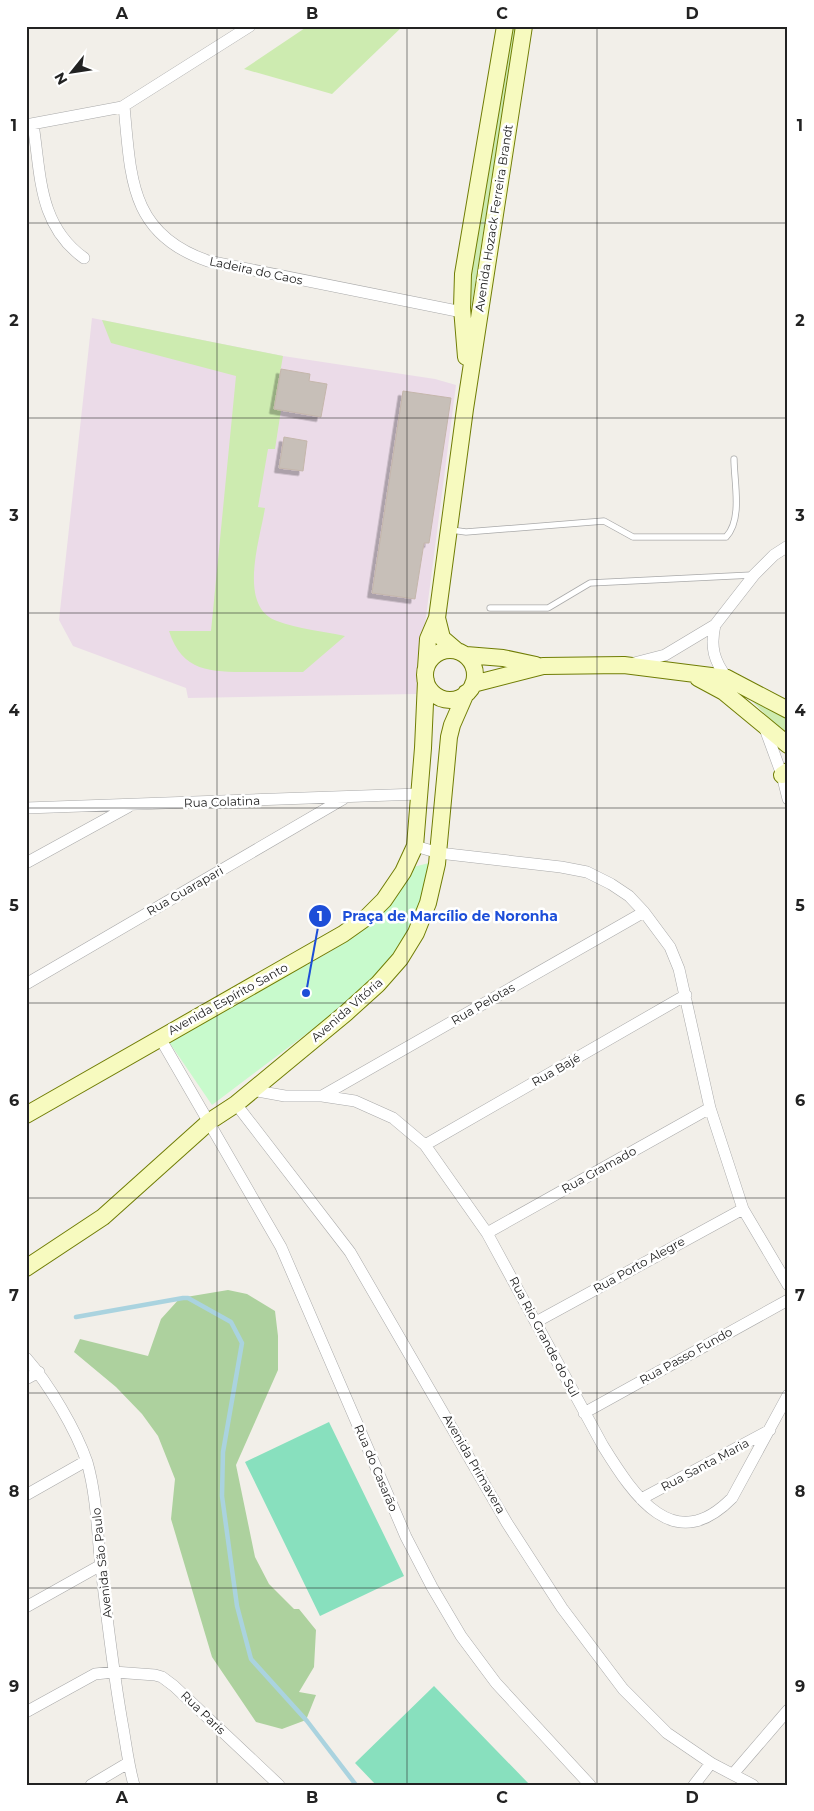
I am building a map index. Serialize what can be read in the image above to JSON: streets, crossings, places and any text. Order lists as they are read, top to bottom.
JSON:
{
  "streets": {
    "street": [
      "Avenida Hozack Ferreira Brandt",
      "Ladeira do Caos",
      "Rua Colatina",
      "Rua Guarapari",
      "Avenida Espírito Santo",
      "Rua Pelotas",
      "Avenida Vitória",
      "Rua Bajé",
      "Rua Gramado",
      "Rua Porto Alegre",
      "Rua Rio Grande do Sul",
      "Rua Passo Fundo",
      "Avenida Primavera",
      "Rua Santa Maria",
      "Rua do Casarão",
      "Avenida São Paulo",
      "Rua Paris"
    ]
  },
  "crossings": [
    ["Avenida Hozack Ferreira Brandt", "Ladeira do Caos"],
    ["Avenida Hozack Ferreira Brandt", "Avenida Espírito Santo"],
    ["Avenida Hozack Ferreira Brandt", "Avenida Vitória"],
    ["Rua Colatina", "Rua Guarapari"],
    ["Rua Colatina", "Avenida Espírito Santo"],
    ["Avenida Espírito Santo", "Avenida Vitória"],
    ["Rua Pelotas", "Rua Rio Grande do Sul"],
    ["Avenida Vitória", "Rua Rio Grande do Sul"],
    ["Avenida Vitória", "Avenida Primavera"],
    ["Avenida Vitória", "Rua do Casarão"],
    ["Rua Bajé", "Rua Rio Grande do Sul"],
    ["Rua Gramado", "Rua Rio Grande do Sul"],
    ["Rua Porto Alegre", "Rua Rio Grande do Sul"],
    ["Rua Rio Grande do Sul", "Rua Passo Fundo"],
    ["Rua Rio Grande do Sul", "Rua Santa Maria"],
    ["Avenida São Paulo", "Rua Paris"]
  ],
  "places": ["Praça de Marcílio de Noronha"],
  "north": "bottom left",
  "grid": {
    "columns": [
      "A",
      "B",
      "C",
      "D"
    ],
    "rows": [
      "1",
      "2",
      "3",
      "4",
      "5",
      "6",
      "7",
      "8",
      "9"
    ]
  }
}
